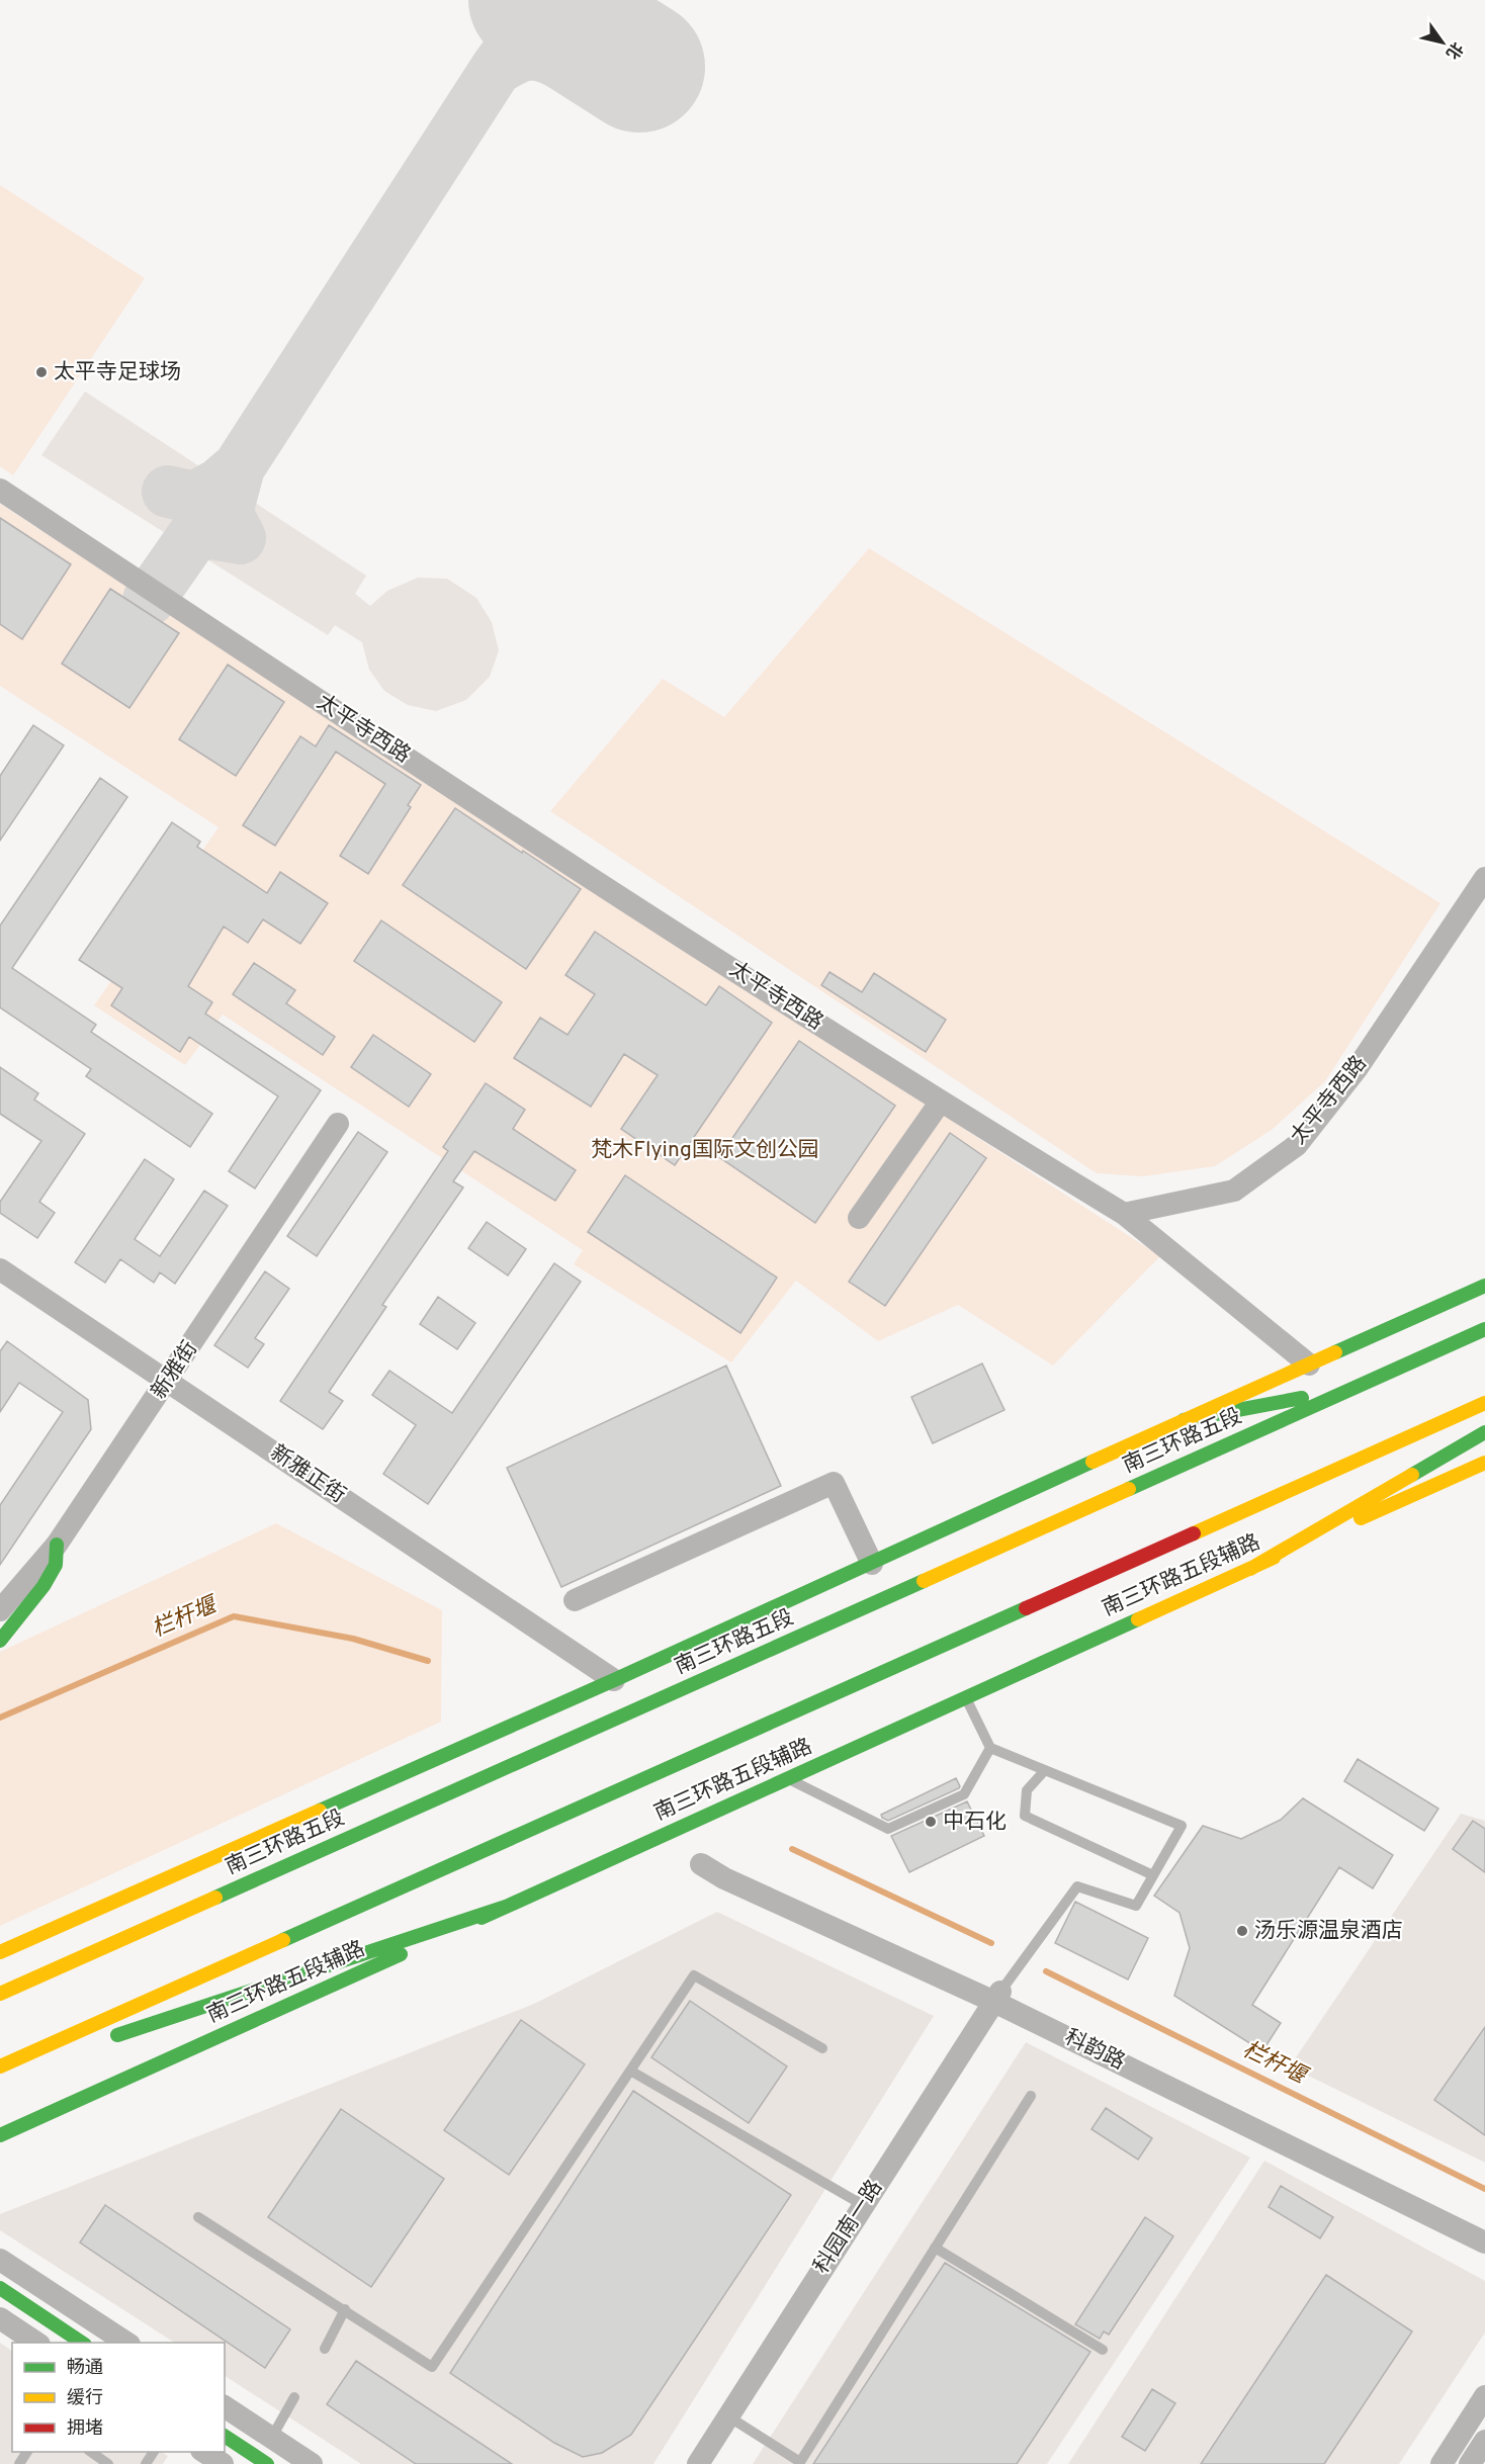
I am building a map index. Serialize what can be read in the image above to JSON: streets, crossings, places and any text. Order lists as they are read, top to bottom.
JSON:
{
  "streets": {
    "main road": ["南三环路五段", "南三环路五段辅路"],
    "street": [
      "太平寺西路",
      "新雅街",
      "新雅正街",
      "科韵路",
      "科园南一路"
    ]
  },
  "crossings": [
    ["新雅街", "新雅正街"],
    ["科韵路", "科园南一路"]
  ],
  "water": ["栏杆堰"],
  "parks": ["梵木Flying国际文创公园"],
  "places": ["太平寺足球场", "中石化", "汤乐源温泉酒店"],
  "legend": ["畅通", "缓行", "拥堵"],
  "north": "bottom right"
}
